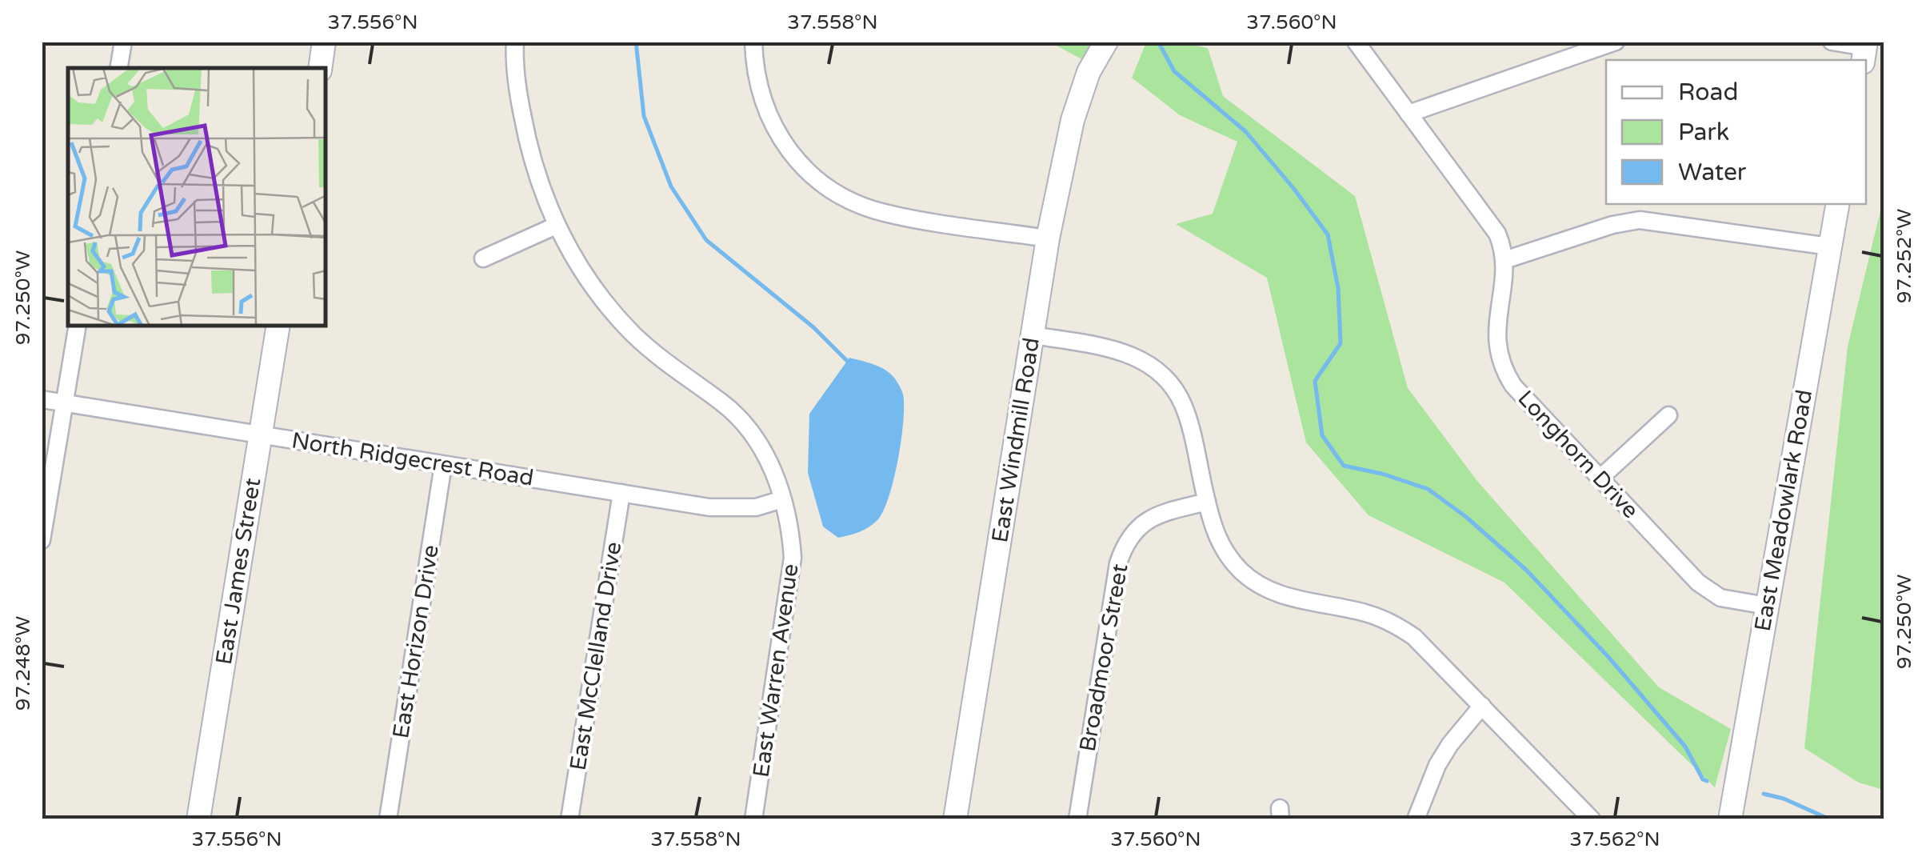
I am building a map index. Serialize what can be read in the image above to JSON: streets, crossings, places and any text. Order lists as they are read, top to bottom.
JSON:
{
  "streets": {
    "street": [
      "East Windmill Road",
      "Longhorn Drive",
      "North Ridgecrest Road",
      "East Meadowlark Road",
      "East James Street",
      "East Horizon Drive",
      "East McClelland Drive",
      "Broadmoor Street",
      "East Warren Avenue"
    ]
  },
  "crossings": [
    ["Longhorn Drive", "East Meadowlark Road"],
    ["North Ridgecrest Road", "East James Street"],
    ["North Ridgecrest Road", "East Horizon Drive"],
    ["North Ridgecrest Road", "East McClelland Drive"],
    ["North Ridgecrest Road", "East Warren Avenue"]
  ],
  "legend": ["Road", "Park", "Water"],
  "coordinates": [
    "37.556°N",
    "37.558°N",
    "37.560°N",
    "97.252°W",
    "97.250°W",
    "97.248°W",
    "37.562°N"
  ]
}
